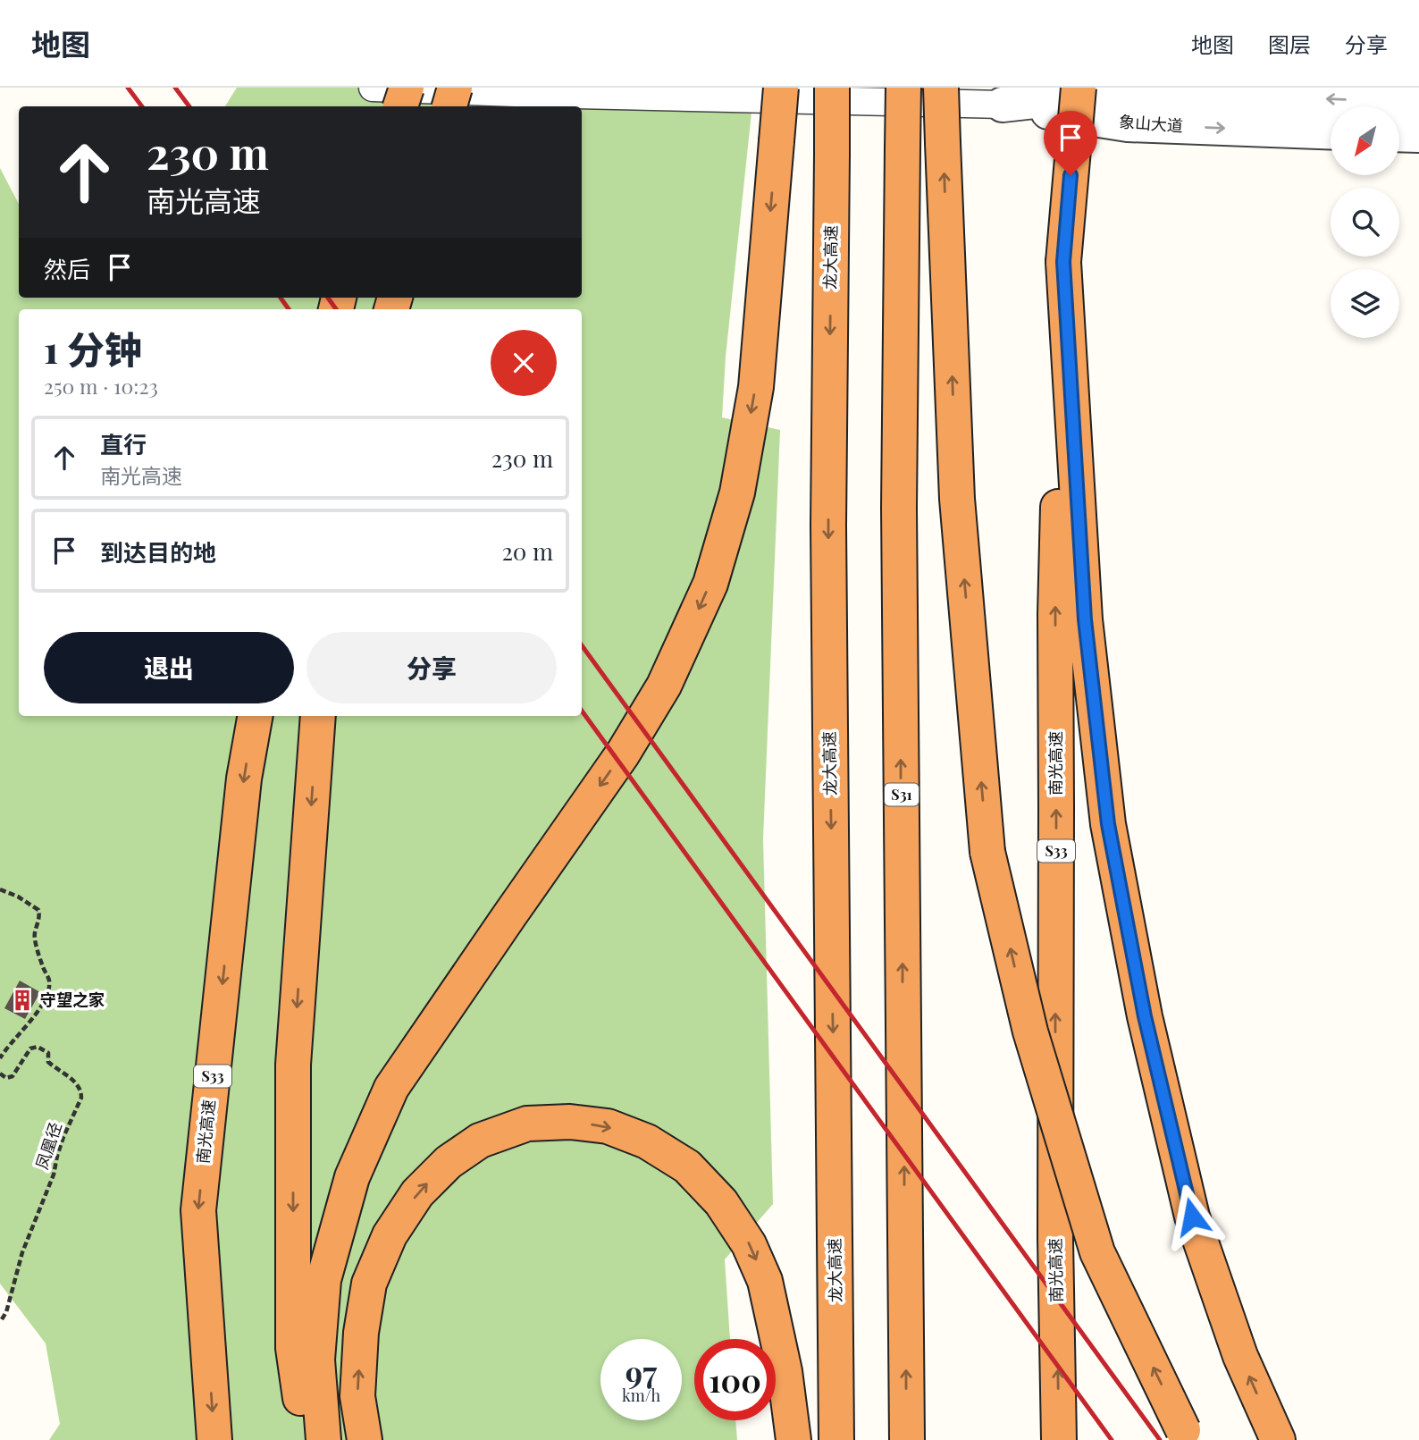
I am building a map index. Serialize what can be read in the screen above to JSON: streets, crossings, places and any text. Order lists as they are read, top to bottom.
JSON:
{
  "streets": {
    "highway": [
      "龙大高速",
      "南光高速",
      "S31",
      "S33"
    ],
    "street": ["象山大道"],
    "path": ["凤凰径"]
  },
  "places": {
    "building": ["守望之家"]
  },
  "north": "bottom left",
  "page": {
    "header": "地图",
    "nav": ["地图", "图层", "分享"],
    "turn": ["230 m", "南光高速"],
    "then": "然后",
    "heading": ["1 分钟", "250 m · 10:23"],
    "list": [
      {
        "name": "直行",
        "note": "南光高速",
        "value": "230 m"
      },
      {
        "name": "到达目的地",
        "value": "20 m"
      }
    ],
    "buttons": ["退出", "分享"],
    "speed": "97 km/h",
    "limit": "100"
  }
}
